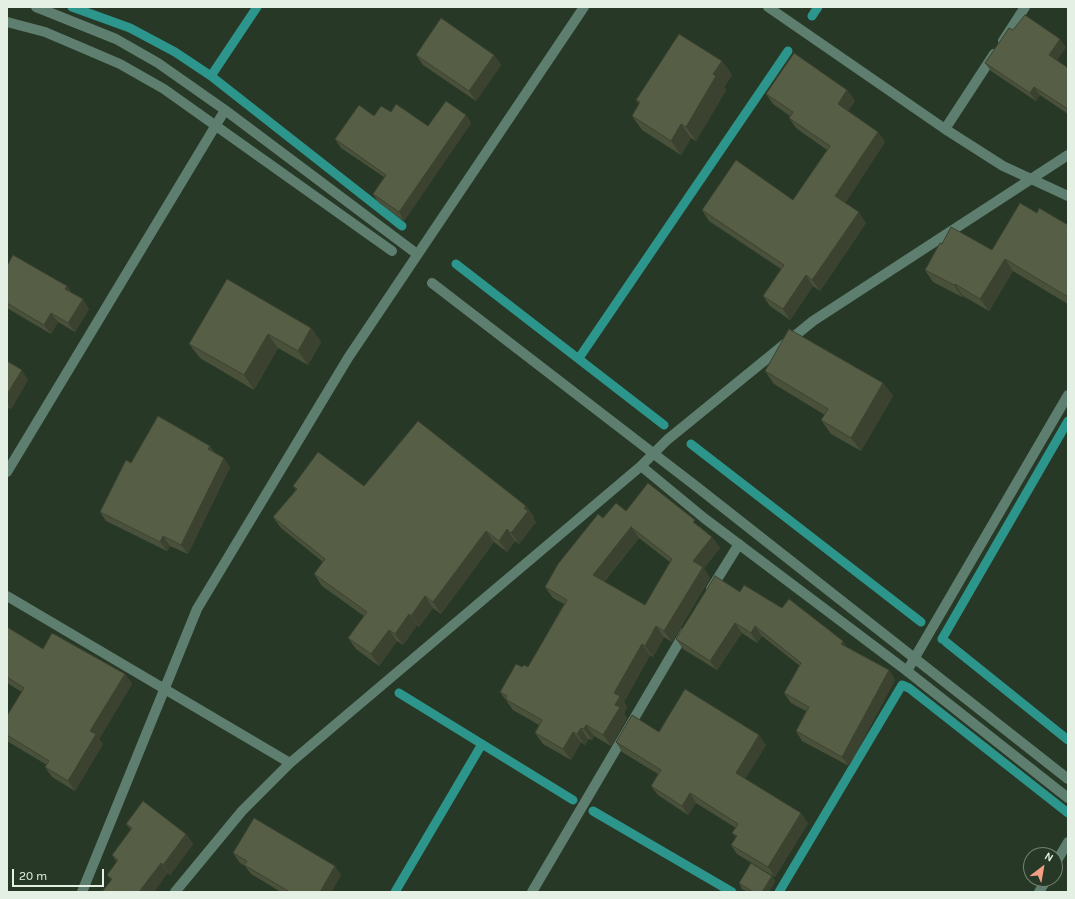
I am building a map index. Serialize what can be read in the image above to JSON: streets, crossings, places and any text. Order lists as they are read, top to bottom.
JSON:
{
  "scale_bar": "20 m",
  "north": "top right"
}
